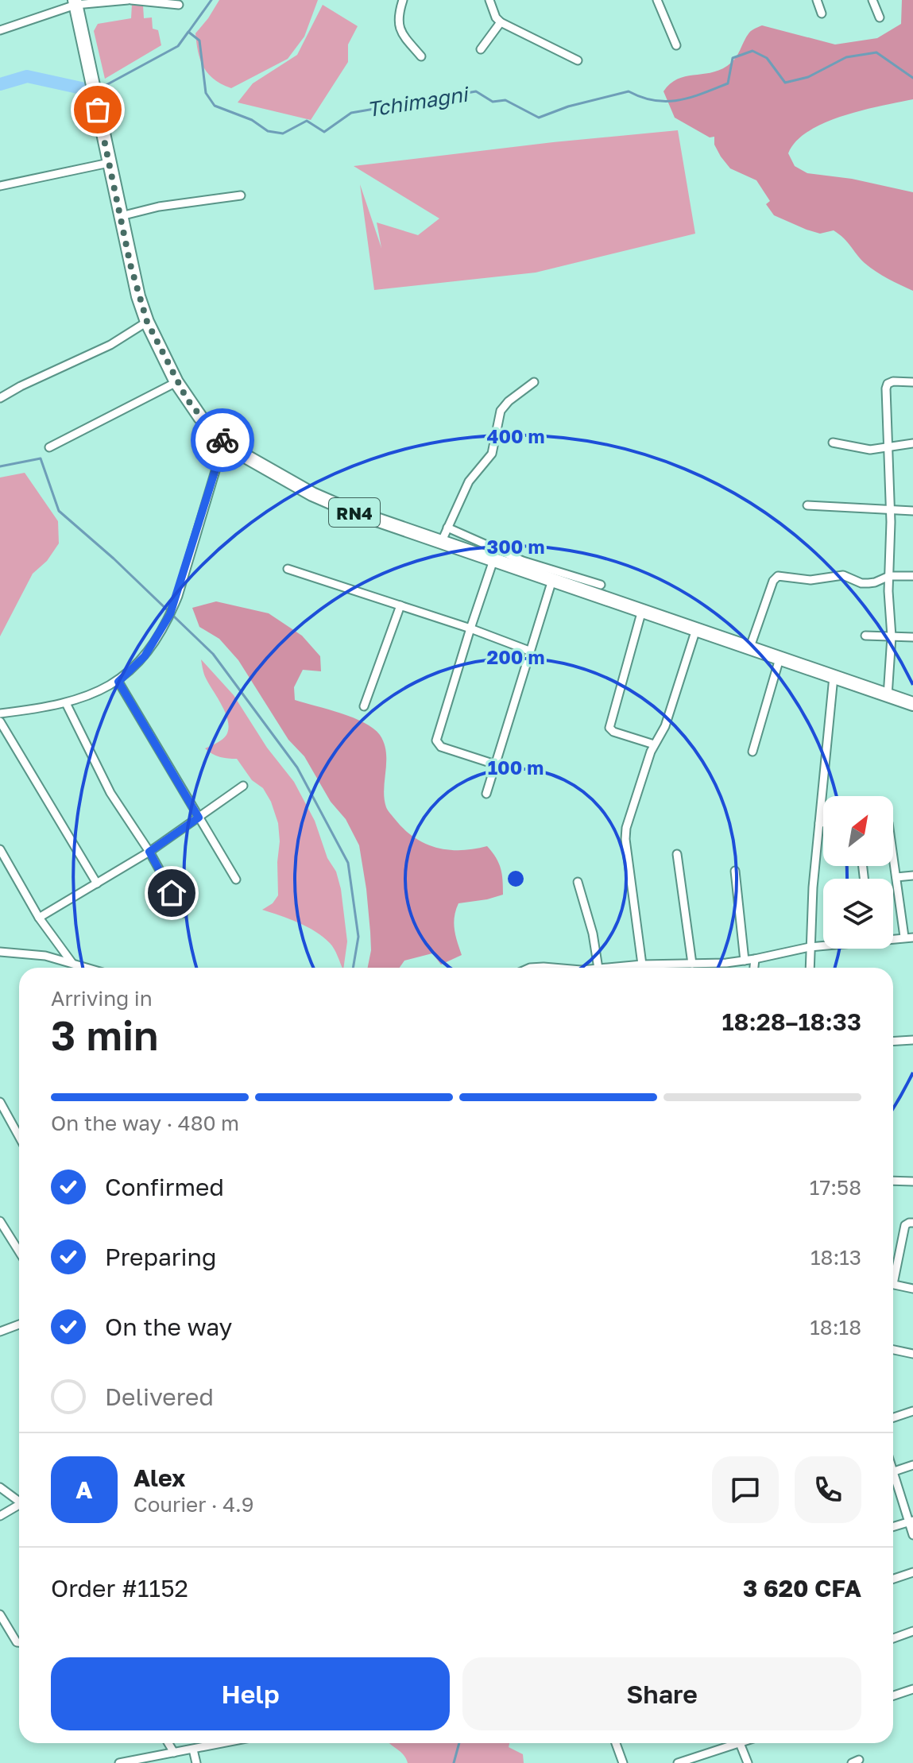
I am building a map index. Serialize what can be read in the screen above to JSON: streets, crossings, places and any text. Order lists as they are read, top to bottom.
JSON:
{
  "streets": {
    "highway": ["RN4"]
  },
  "water": ["Tchimagni"],
  "north": "top right",
  "page": {
    "heading": ["3 min", "Arriving in", "18:28–18:33"],
    "panel": [
      "Alex",
      "Courier · 4.9",
      "Order #1152",
      "3 620 CFA"
    ],
    "bar": "On the way · 480 m",
    "list": [
      ["Confirmed", "17:58"],
      ["Preparing", "18:13"],
      ["On the way", "18:18"],
      "Delivered"
    ],
    "round": "A",
    "buttons": ["Help", "Share"]
  },
  "rings": [
    "400 m",
    "300 m",
    "200 m",
    "100 m"
  ]
}
